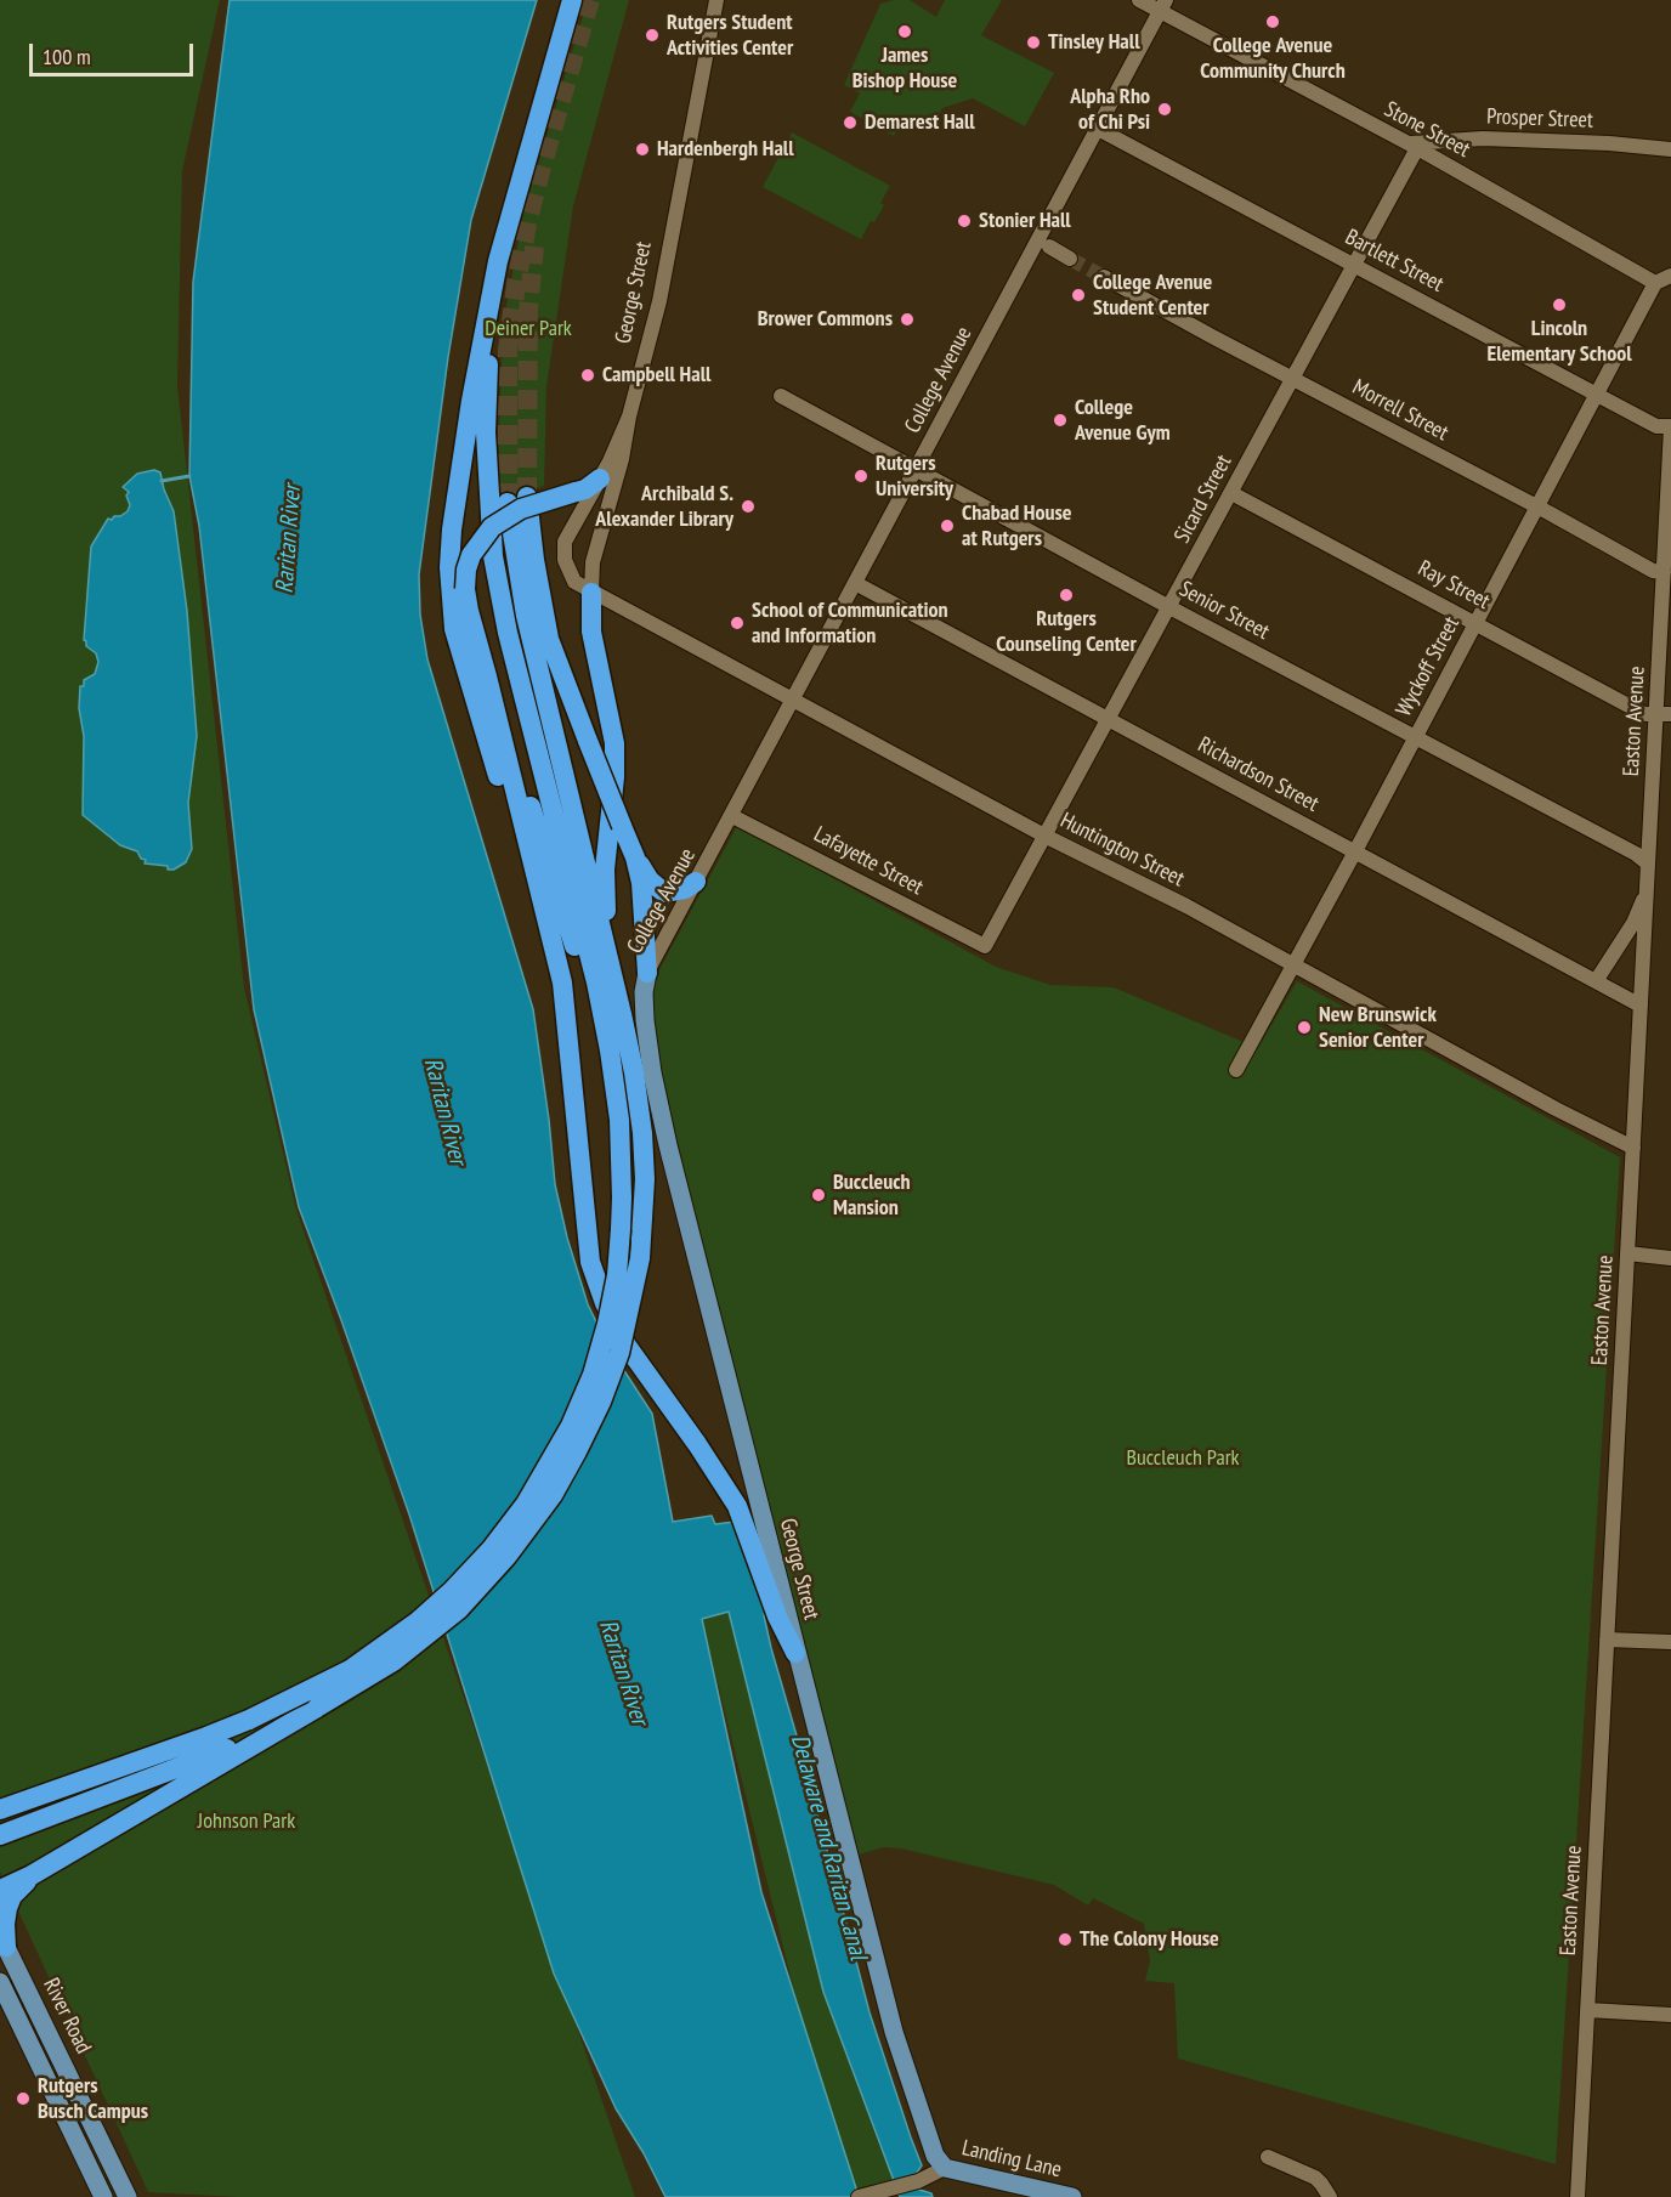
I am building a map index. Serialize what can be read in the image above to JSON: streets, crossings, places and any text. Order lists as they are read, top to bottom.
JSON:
{
  "streets": {
    "main road": ["George Street", "River Road", "Landing Lane"],
    "street": [
      "Prosper Street",
      "Stone Street",
      "Bartlett Street",
      "College Avenue",
      "Morrell Street",
      "Sicard Street",
      "Ray Street",
      "Senior Street",
      "Wyckoff Street",
      "Easton Avenue",
      "Richardson Street",
      "Huntington Street",
      "Lafayette Street"
    ]
  },
  "crossings": [
    ["Prosper Street", "Stone Street"],
    ["Prosper Street", "Sicard Street"],
    ["Stone Street", "College Avenue"],
    ["Stone Street", "Sicard Street"],
    ["Stone Street", "Wyckoff Street"],
    ["Bartlett Street", "College Avenue"],
    ["Bartlett Street", "Sicard Street"],
    ["Bartlett Street", "Wyckoff Street"],
    ["Bartlett Street", "Easton Avenue"],
    ["George Street", "College Avenue"],
    ["George Street", "Huntington Street"],
    ["George Street", "Landing Lane"],
    ["College Avenue", "Senior Street"],
    ["College Avenue", "Richardson Street"],
    ["College Avenue", "Huntington Street"],
    ["College Avenue", "Lafayette Street"],
    ["Morrell Street", "Sicard Street"],
    ["Morrell Street", "Wyckoff Street"],
    ["Morrell Street", "Easton Avenue"],
    ["Sicard Street", "Ray Street"],
    ["Sicard Street", "Senior Street"],
    ["Sicard Street", "Richardson Street"],
    ["Sicard Street", "Huntington Street"],
    ["Sicard Street", "Lafayette Street"],
    ["Ray Street", "Wyckoff Street"],
    ["Ray Street", "Easton Avenue"],
    ["Senior Street", "Wyckoff Street"],
    ["Senior Street", "Easton Avenue"],
    ["Wyckoff Street", "Richardson Street"],
    ["Wyckoff Street", "Huntington Street"],
    ["Easton Avenue", "Richardson Street"],
    ["Easton Avenue", "Huntington Street"]
  ],
  "water": ["Raritan River", "Delaware and Raritan Canal"],
  "parks": ["Deiner Park", "Buccleuch Park", "Johnson Park"],
  "places": [
    "College Avenue Community Church",
    "James Bishop House",
    "Rutgers Student Activities Center",
    "Tinsley Hall",
    "Alpha Rho of Chi Psi",
    "Demarest Hall",
    "Hardenbergh Hall",
    "Stonier Hall",
    "College Avenue Student Center",
    "Lincoln Elementary School",
    "Brower Commons",
    "Campbell Hall",
    "College Avenue Gym",
    "Rutgers University",
    "Archibald S. Alexander Library",
    "Chabad House at Rutgers",
    "Rutgers Counseling Center",
    "School of Communication and Information",
    "New Brunswick Senior Center",
    "Buccleuch Mansion",
    "The Colony House",
    "Rutgers Busch Campus"
  ],
  "scale_bar": "100 m"
}
